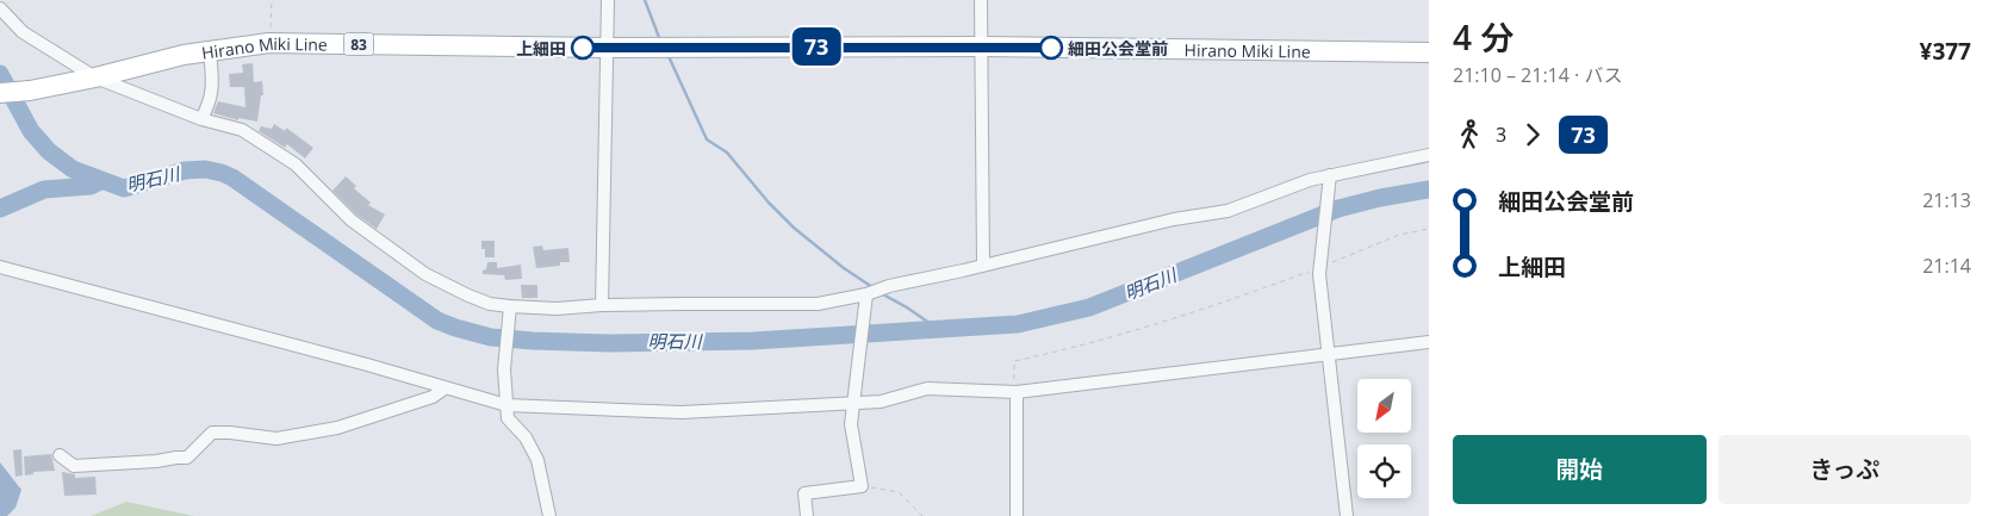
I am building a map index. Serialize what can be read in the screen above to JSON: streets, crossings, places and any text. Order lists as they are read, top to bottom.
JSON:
{
  "streets": {
    "main road": ["83", "Hirano Miki Line"]
  },
  "water": ["明石川"],
  "places": ["上細田", "細田公会堂前"],
  "lines": ["bus line 73"],
  "north": "bottom left",
  "page": {
    "on_map": "73",
    "heading": ["4 分", "21:10 – 21:14 · バス", "¥377"],
    "legs": ["3", "73"],
    "list": [
      {
        "name": "細田公会堂前",
        "value": "21:13"
      },
      {
        "name": "上細田",
        "value": "21:14"
      }
    ],
    "buttons": ["開始", "きっぷ"]
  }
}
